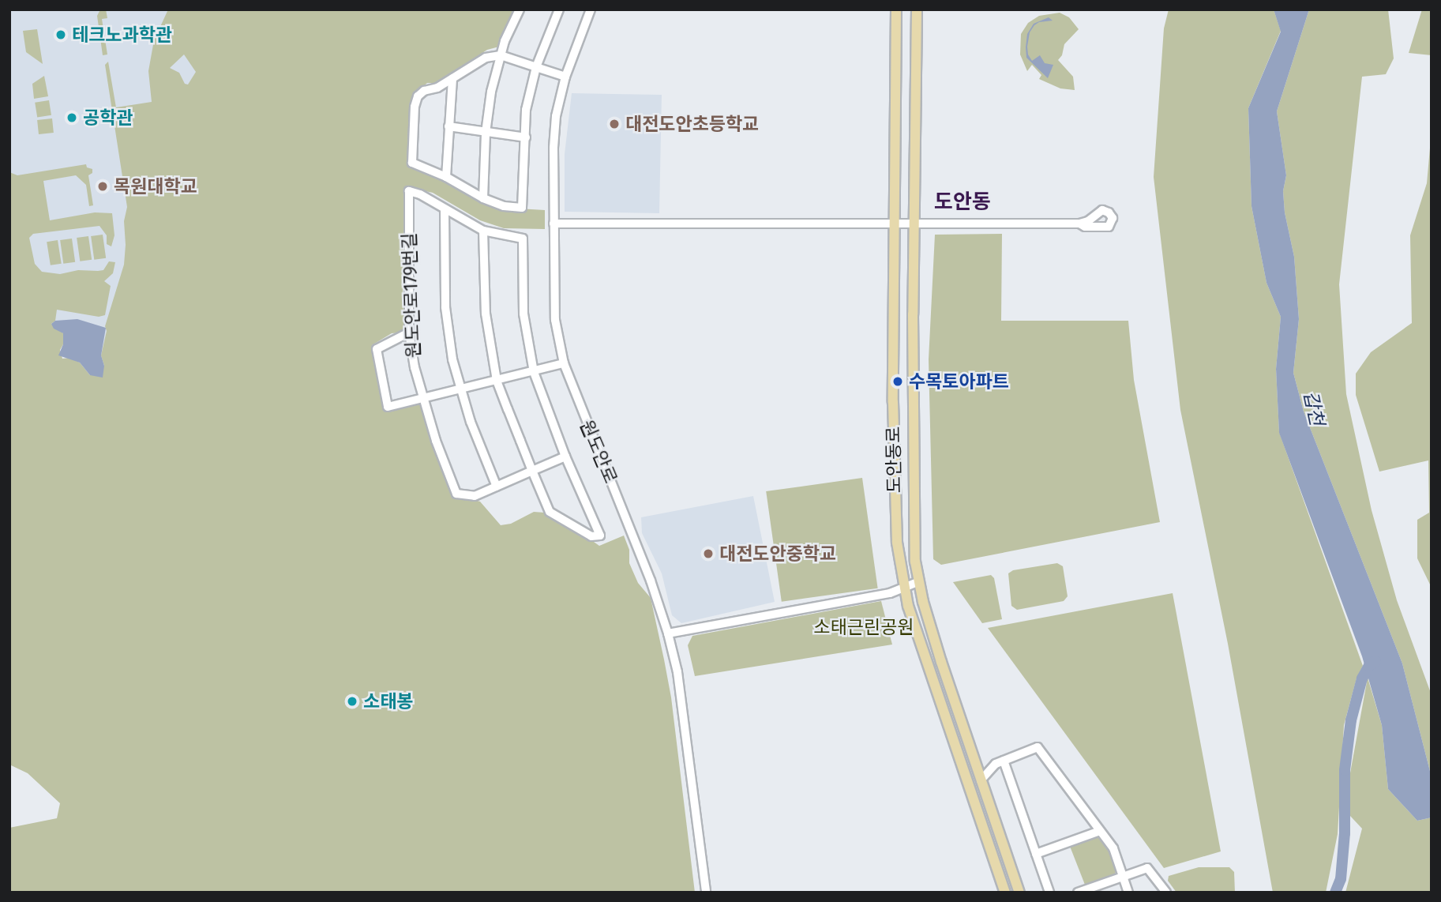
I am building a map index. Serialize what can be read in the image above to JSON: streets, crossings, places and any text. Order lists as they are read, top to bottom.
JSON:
{
  "streets": {
    "main road": ["도안동로"],
    "street": ["원도안로179번길", "원도안로"]
  },
  "districts": ["도안동"],
  "water": ["갑천"],
  "parks": ["소태근린공원"],
  "places": [
    "테크노과학관",
    "공학관",
    "대전도안초등학교",
    "목원대학교",
    "수목토아파트",
    "대전도안중학교",
    "소태봉"
  ]
}
